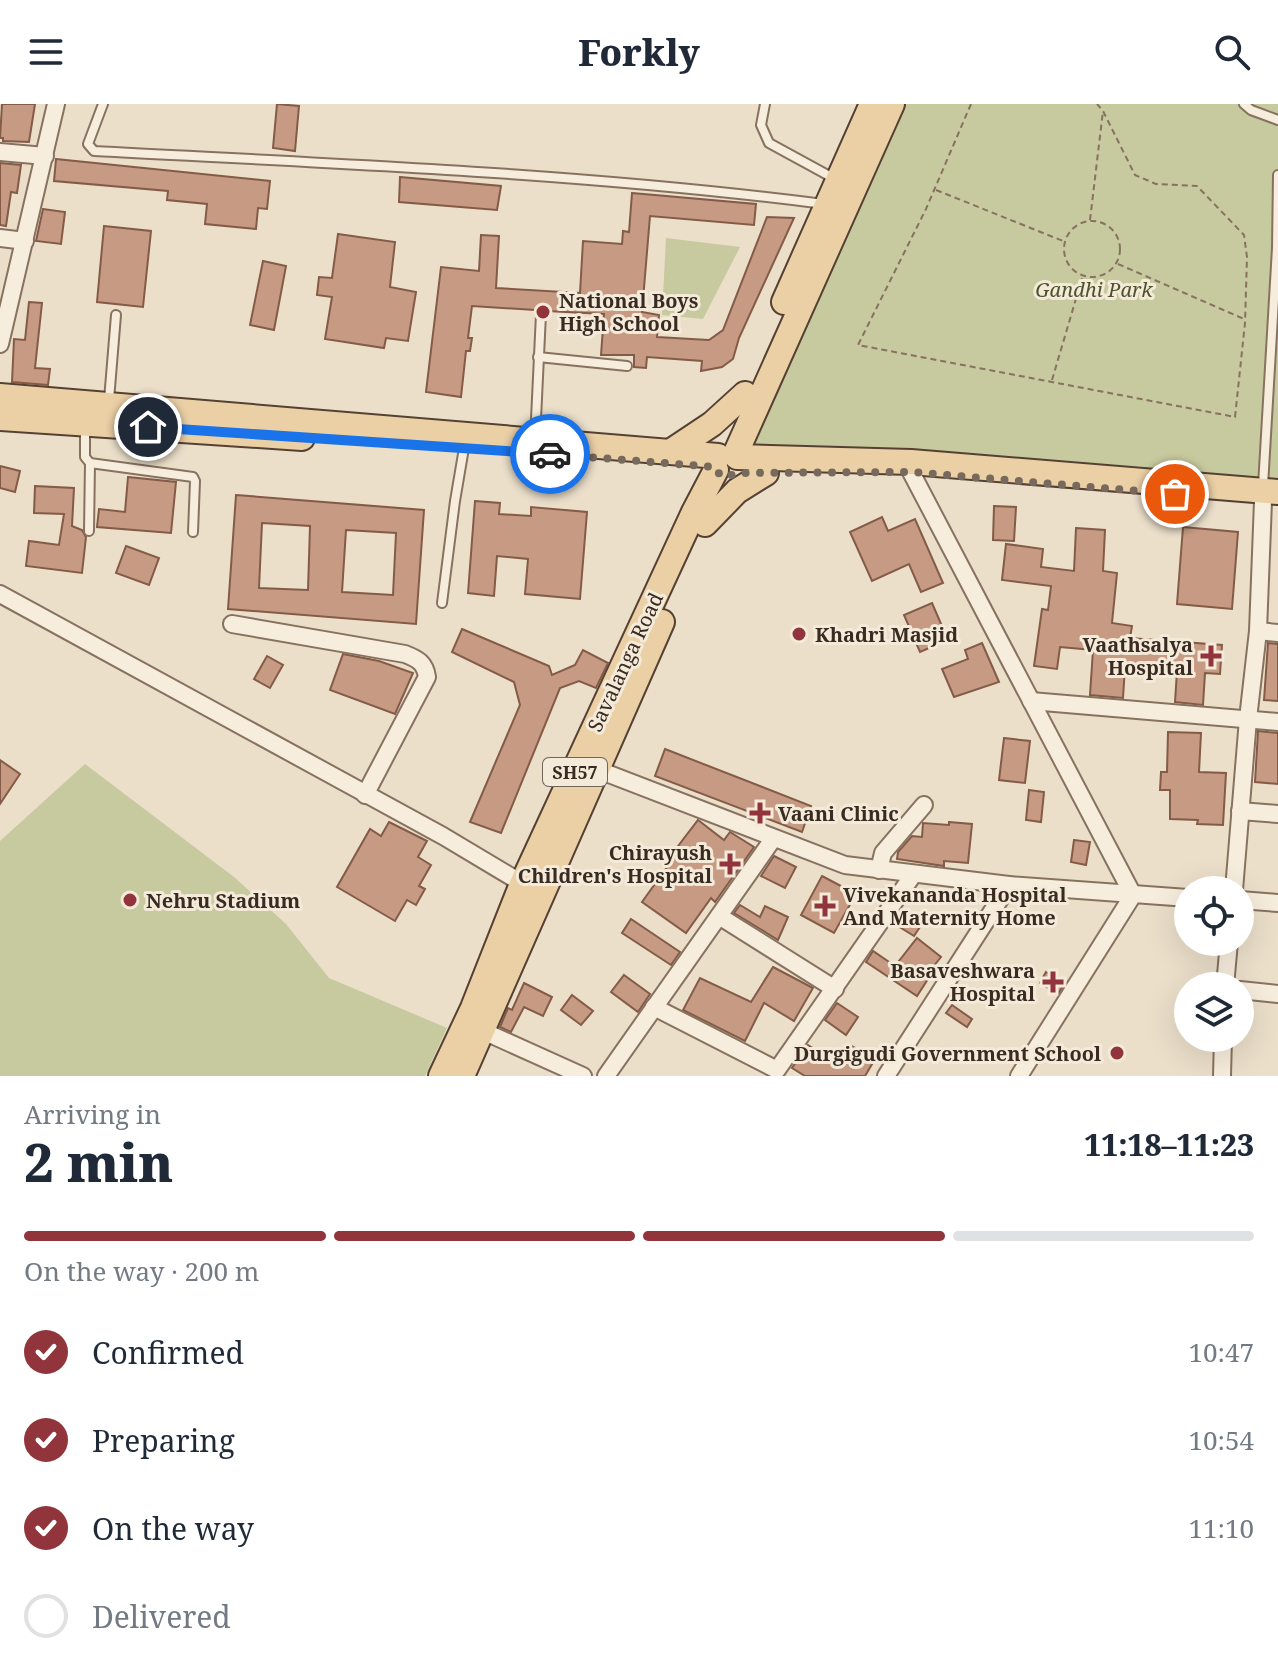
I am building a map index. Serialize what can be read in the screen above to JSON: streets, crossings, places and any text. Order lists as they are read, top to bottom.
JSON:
{
  "streets": {
    "main road": ["Savalanga Road", "SH57"]
  },
  "parks": ["Gandhi Park"],
  "places": {
    "other": [
      "National Boys High School",
      "Khadri Masjid",
      "Nehru Stadium",
      "Durgigudi Government School"
    ],
    "health": [
      "Vaathsalya Hospital",
      "Vaani Clinic",
      "Chirayush Children's Hospital",
      "Vivekananda Hospital And Maternity Home",
      "Basaveshwara Hospital"
    ]
  },
  "page": {
    "header": "Forkly",
    "heading": ["2 min", "Arriving in", "11:18–11:23"],
    "bar": "On the way · 200 m",
    "list": [
      ["Confirmed", "10:47"],
      ["Preparing", "10:54"],
      ["On the way", "11:10"],
      "Delivered"
    ]
  }
}
